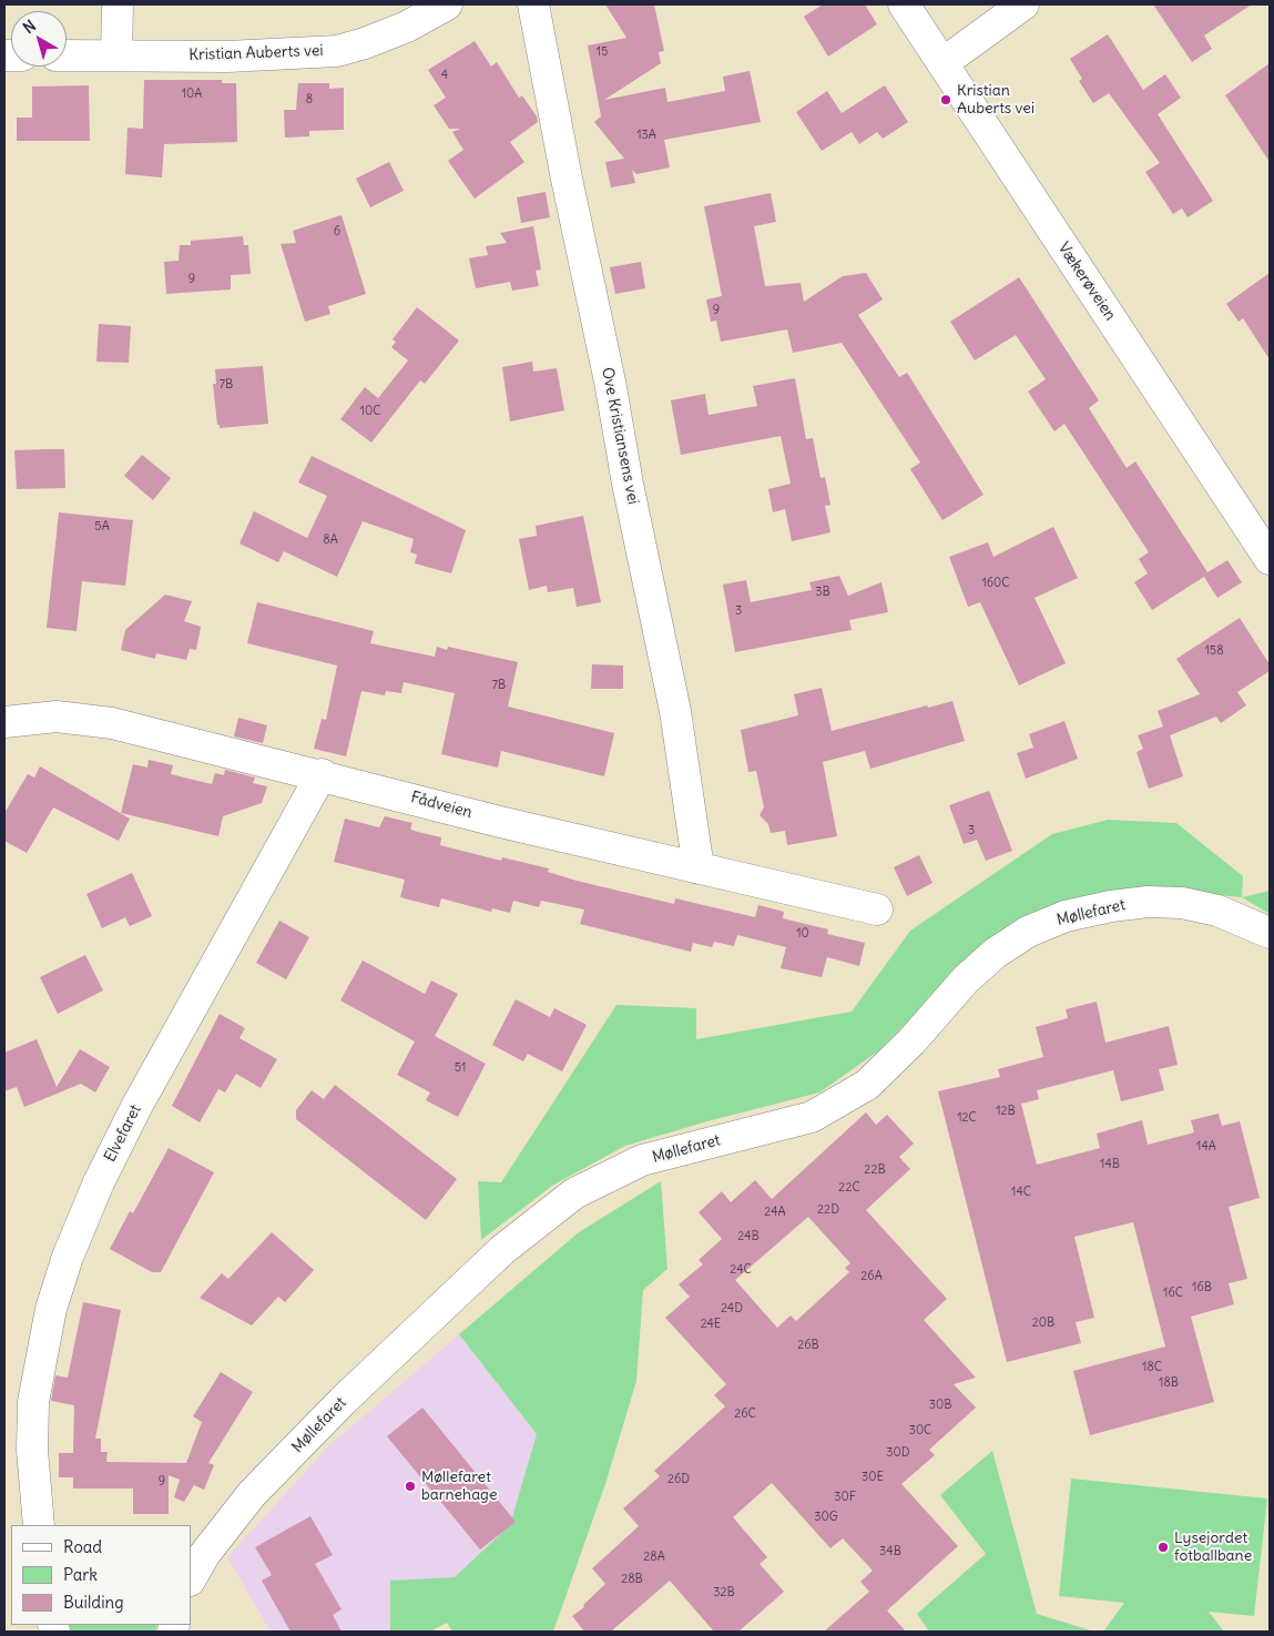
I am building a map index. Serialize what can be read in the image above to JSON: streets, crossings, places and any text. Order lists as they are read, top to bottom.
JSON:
{
  "streets": {
    "street": [
      "Kristian Auberts vei",
      "Vækerøveien",
      "Ove Kristiansens vei",
      "Fådveien",
      "Møllefaret",
      "Elvefaret"
    ]
  },
  "crossings": [
    ["Ove Kristiansens vei", "Fådveien"],
    ["Fådveien", "Elvefaret"]
  ],
  "places": ["Kristian Auberts vei", "Møllefaret barnehage", "Lysejordet fotballbane"],
  "house_numbers": [
    "15",
    "4",
    "10A",
    "8",
    "13A",
    "6",
    "9",
    "9",
    "7B",
    "10C",
    "5A",
    "8A",
    "160C",
    "3B",
    "3",
    "158",
    "7B",
    "3",
    "10",
    "51",
    "12B",
    "12C",
    "14A",
    "14B",
    "22B",
    "22C",
    "14C",
    "22D",
    "24A",
    "24B",
    "24C",
    "26A",
    "16B",
    "16C",
    "24D",
    "20B",
    "24E",
    "26B",
    "18C",
    "18B",
    "30B",
    "26C",
    "30C",
    "30D",
    "30E",
    "26D",
    "9",
    "30F",
    "30G",
    "34B",
    "28A",
    "28B",
    "32B"
  ],
  "legend": ["Road", "Park", "Building"],
  "north": "top left"
}
